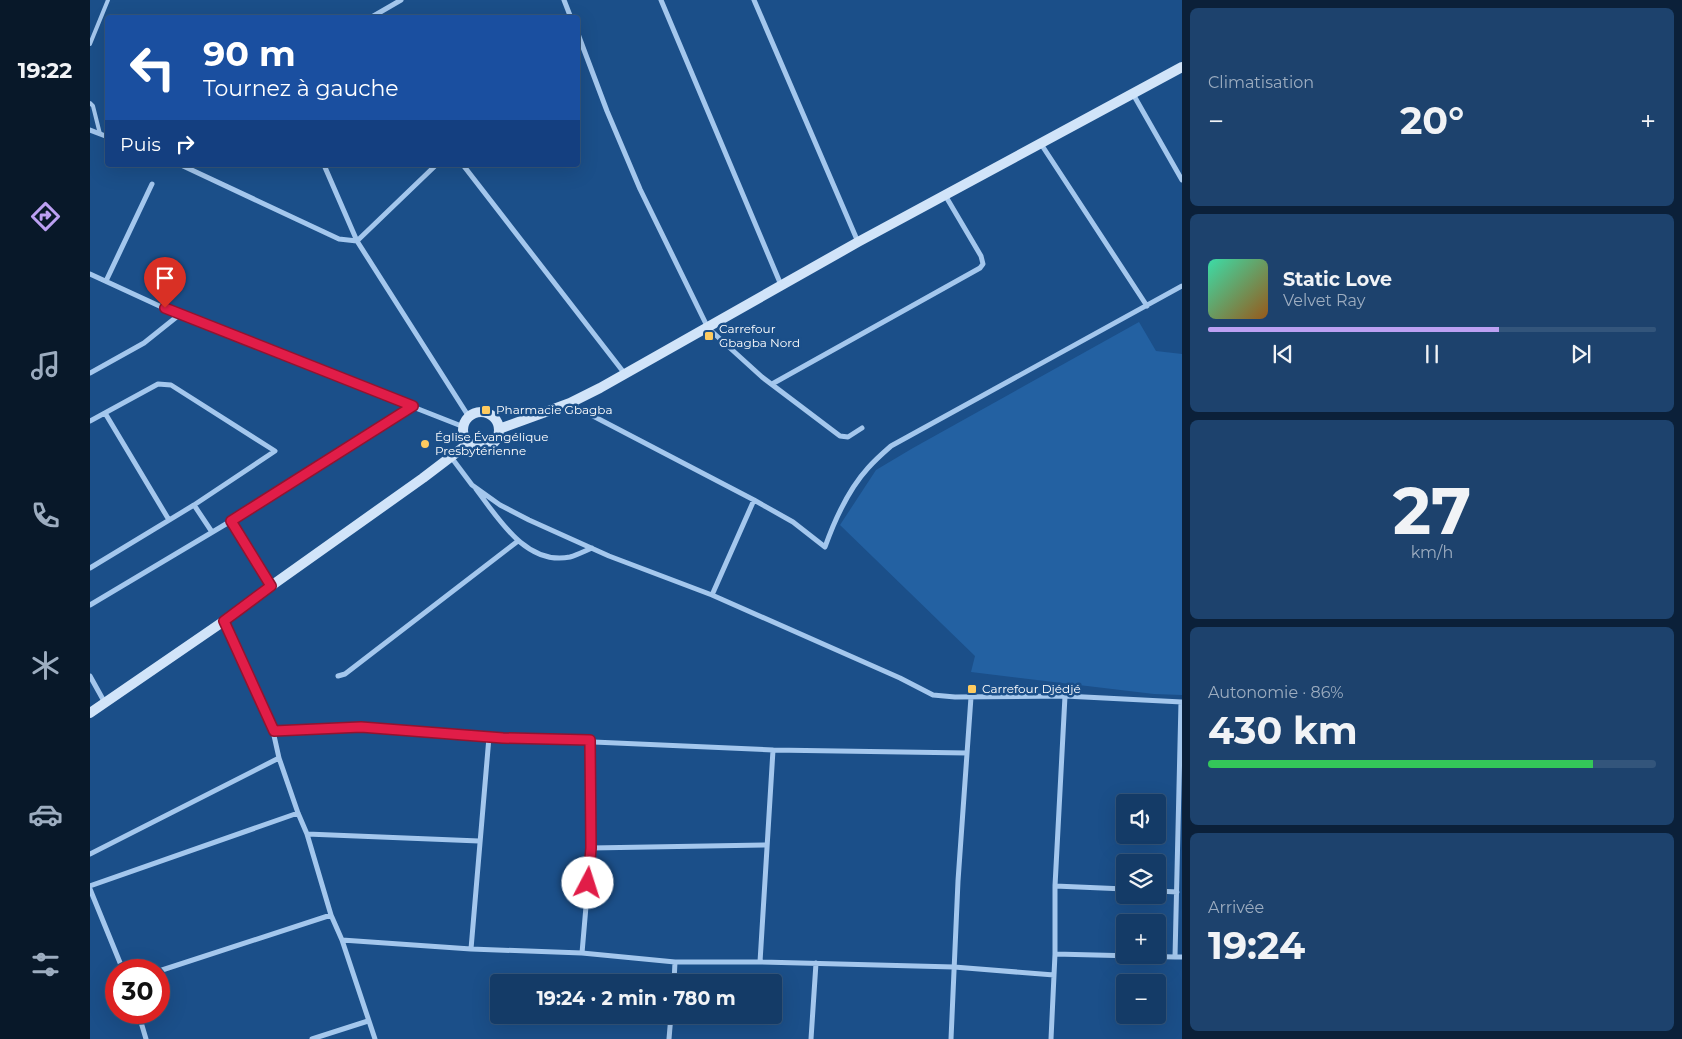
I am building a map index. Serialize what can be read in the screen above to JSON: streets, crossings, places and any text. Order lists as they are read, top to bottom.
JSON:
{
  "places": {
    "transit": ["Carrefour Gbagba Nord", "Pharmacie Gbagba", "Carrefour Djédjé"],
    "other": ["Église Évangélique Presbytérienne"]
  },
  "page": {
    "tabs": "19:22",
    "tile": [
      "Climatisation",
      ["27", "km/h"],
      ["Autonomie · 86%", "430 km"],
      ["Arrivée", "19:24"]
    ],
    "turn": ["90 m", "Tournez à gauche"],
    "heat": ["−", "20°", "+"],
    "then": "Puis",
    "song": ["Static Love", "Velvet Ray"],
    "map_buttons": ["+", "−"],
    "limit": "30",
    "trip": "19:24 · 2 min · 780 m"
  }
}
